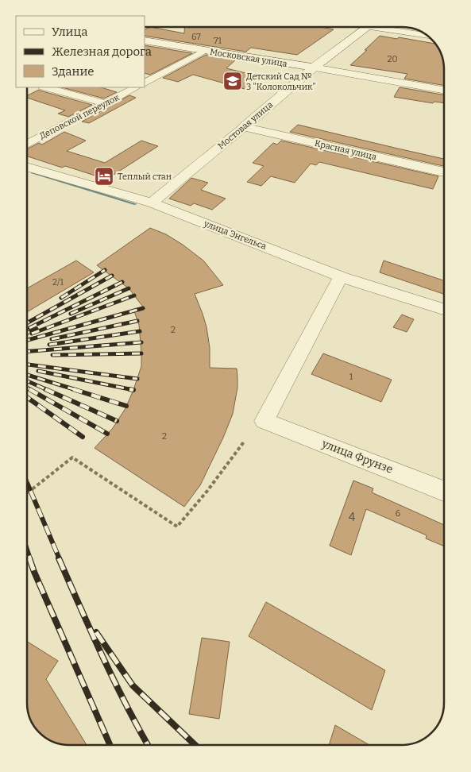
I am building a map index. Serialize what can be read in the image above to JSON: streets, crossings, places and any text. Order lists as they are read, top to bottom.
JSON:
{
  "streets": {
    "main road": ["Московская улица", "Мостовая улица", "Красная улица"],
    "street": ["Деповской переулок", "улица Энгельса", "улица Фрунзе"]
  },
  "crossings": [
    ["Московская улица", "Мостовая улица"],
    ["Мостовая улица", "Красная улица"],
    ["Мостовая улица", "улица Энгельса"],
    ["улица Энгельса", "улица Фрунзе"]
  ],
  "places": {
    "school or university": ["Детский Сад № 3 \"Колокольчик\""],
    "hotel": ["Теплый стан"]
  },
  "house_numbers": [
    "67",
    "71",
    "20",
    "2/1",
    "2",
    "1",
    "2",
    "6",
    "4"
  ],
  "legend": ["Улица", "Железная дорога", "Здание"]
}
